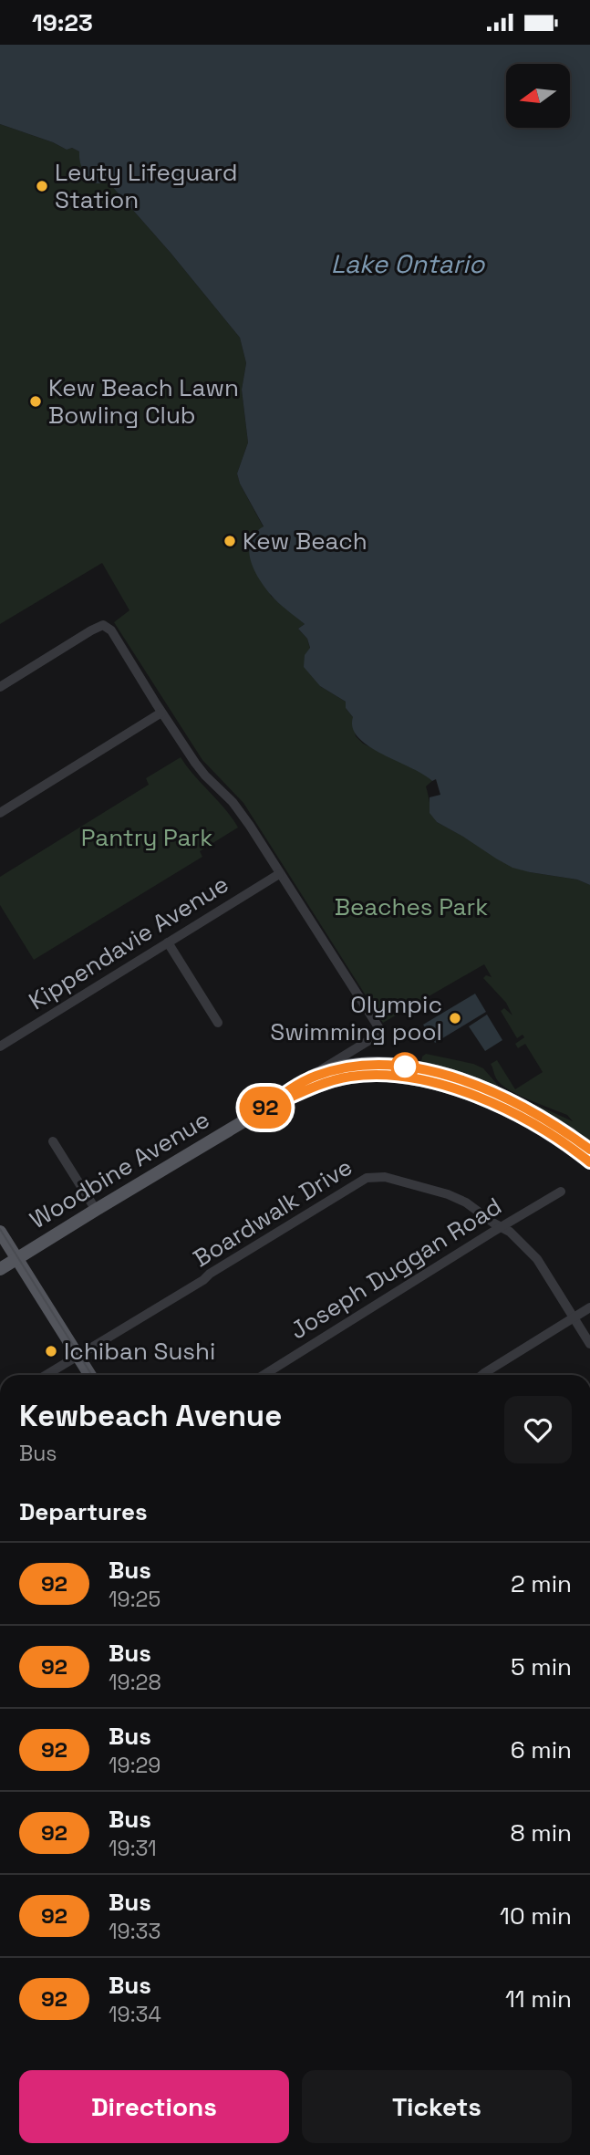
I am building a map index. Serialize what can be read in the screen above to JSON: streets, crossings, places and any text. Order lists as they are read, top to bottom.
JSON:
{
  "streets": {
    "highway": ["Woodbine Avenue"],
    "street": ["Kippendavie Avenue", "Boardwalk Drive", "Joseph Duggan Road"]
  },
  "crossings": [
    ["Kippendavie Avenue", "Woodbine Avenue"],
    ["Boardwalk Drive", "Joseph Duggan Road"]
  ],
  "water": ["Lake Ontario"],
  "parks": ["Pantry Park", "Beaches Park"],
  "places": [
    "Leuty Lifeguard Station",
    "Kew Beach Lawn Bowling Club",
    "Kew Beach",
    "Olympic Swimming pool",
    "Ichiban Sushi"
  ],
  "lines": ["bus line 92"],
  "north": "left",
  "page": {
    "status": "19:23",
    "on_map": "92",
    "heading": [
      ["Kewbeach Avenue", "Bus"],
      "Departures"
    ],
    "list": [
      {
        "mark": "92",
        "name": "Bus",
        "note": "19:25",
        "value": "2 min"
      },
      {
        "mark": "92",
        "name": "Bus",
        "note": "19:28",
        "value": "5 min"
      },
      {
        "mark": "92",
        "name": "Bus",
        "note": "19:29",
        "value": "6 min"
      },
      {
        "mark": "92",
        "name": "Bus",
        "note": "19:31",
        "value": "8 min"
      },
      {
        "mark": "92",
        "name": "Bus",
        "note": "19:33",
        "value": "10 min"
      },
      {
        "mark": "92",
        "name": "Bus",
        "note": "19:34",
        "value": "11 min"
      }
    ],
    "buttons": ["Directions", "Tickets"]
  }
}
